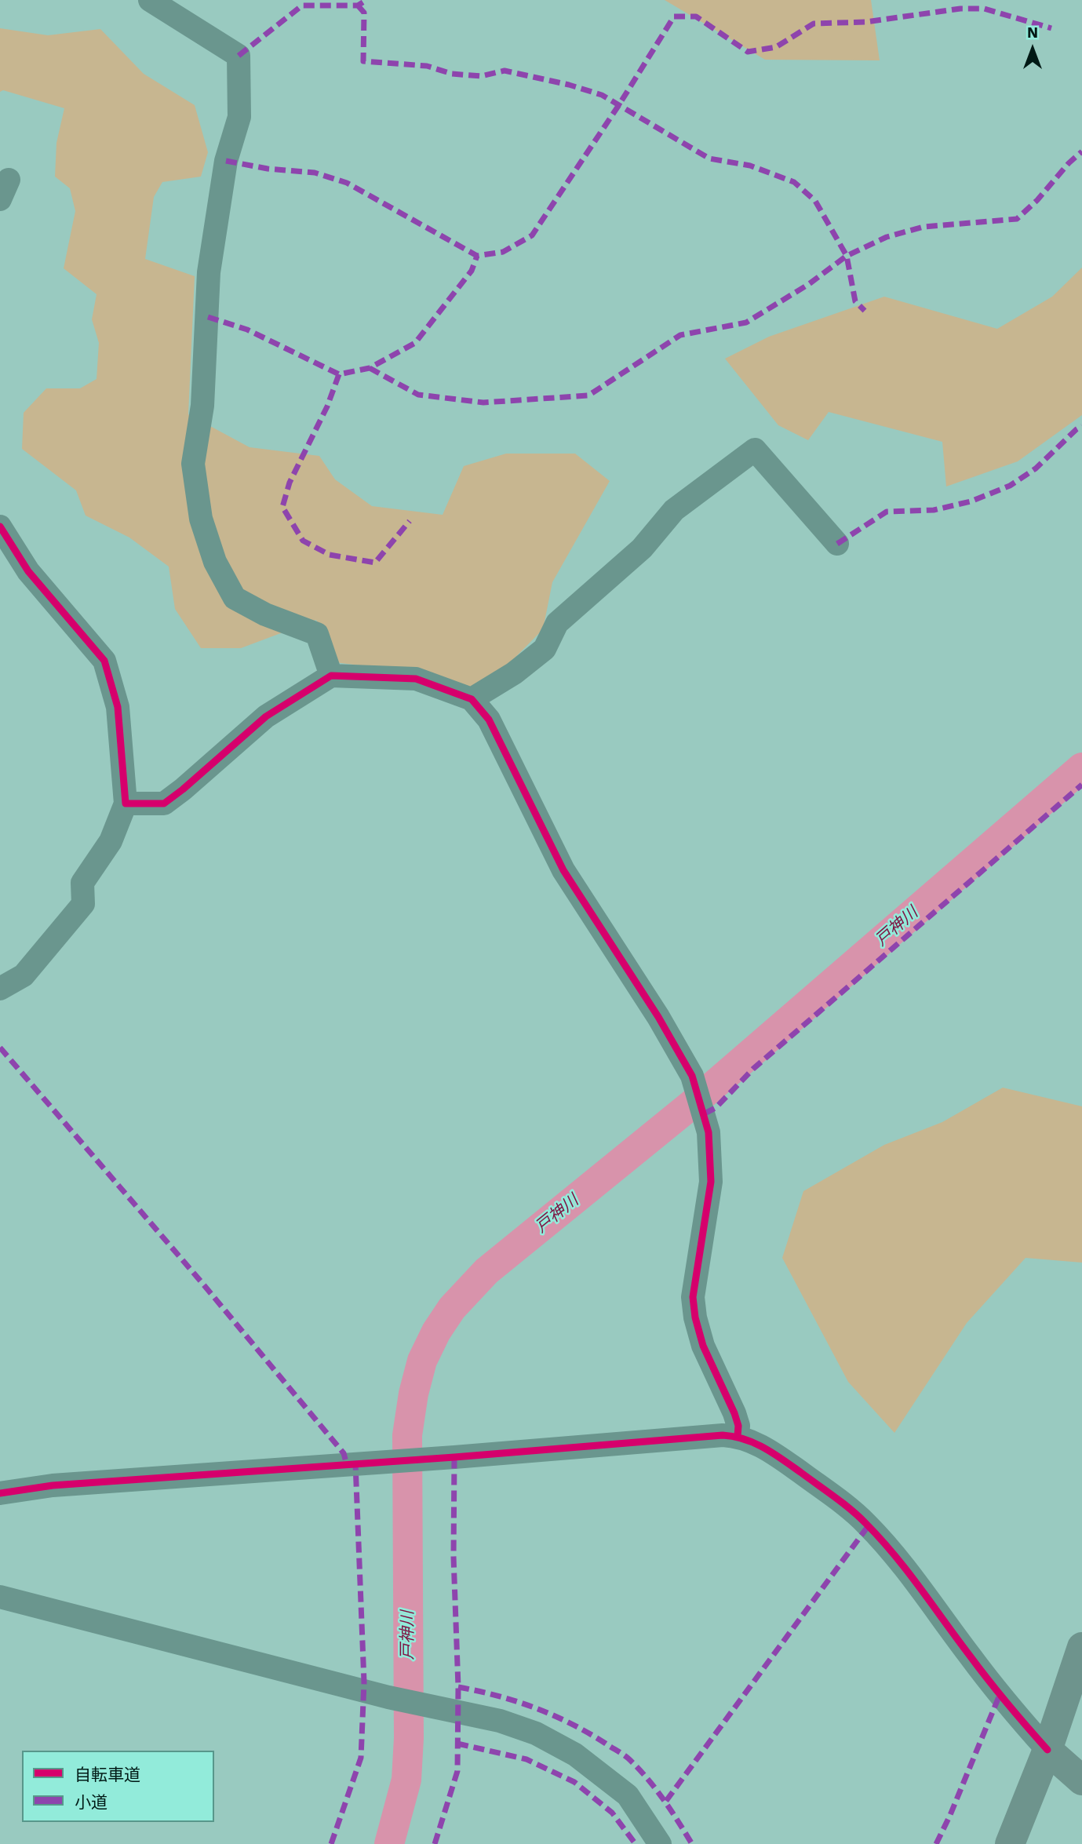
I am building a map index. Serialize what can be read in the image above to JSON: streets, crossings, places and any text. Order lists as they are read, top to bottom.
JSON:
{
  "water": ["戸神川"],
  "legend": ["自転車道", "小道"],
  "north": "top"
}
